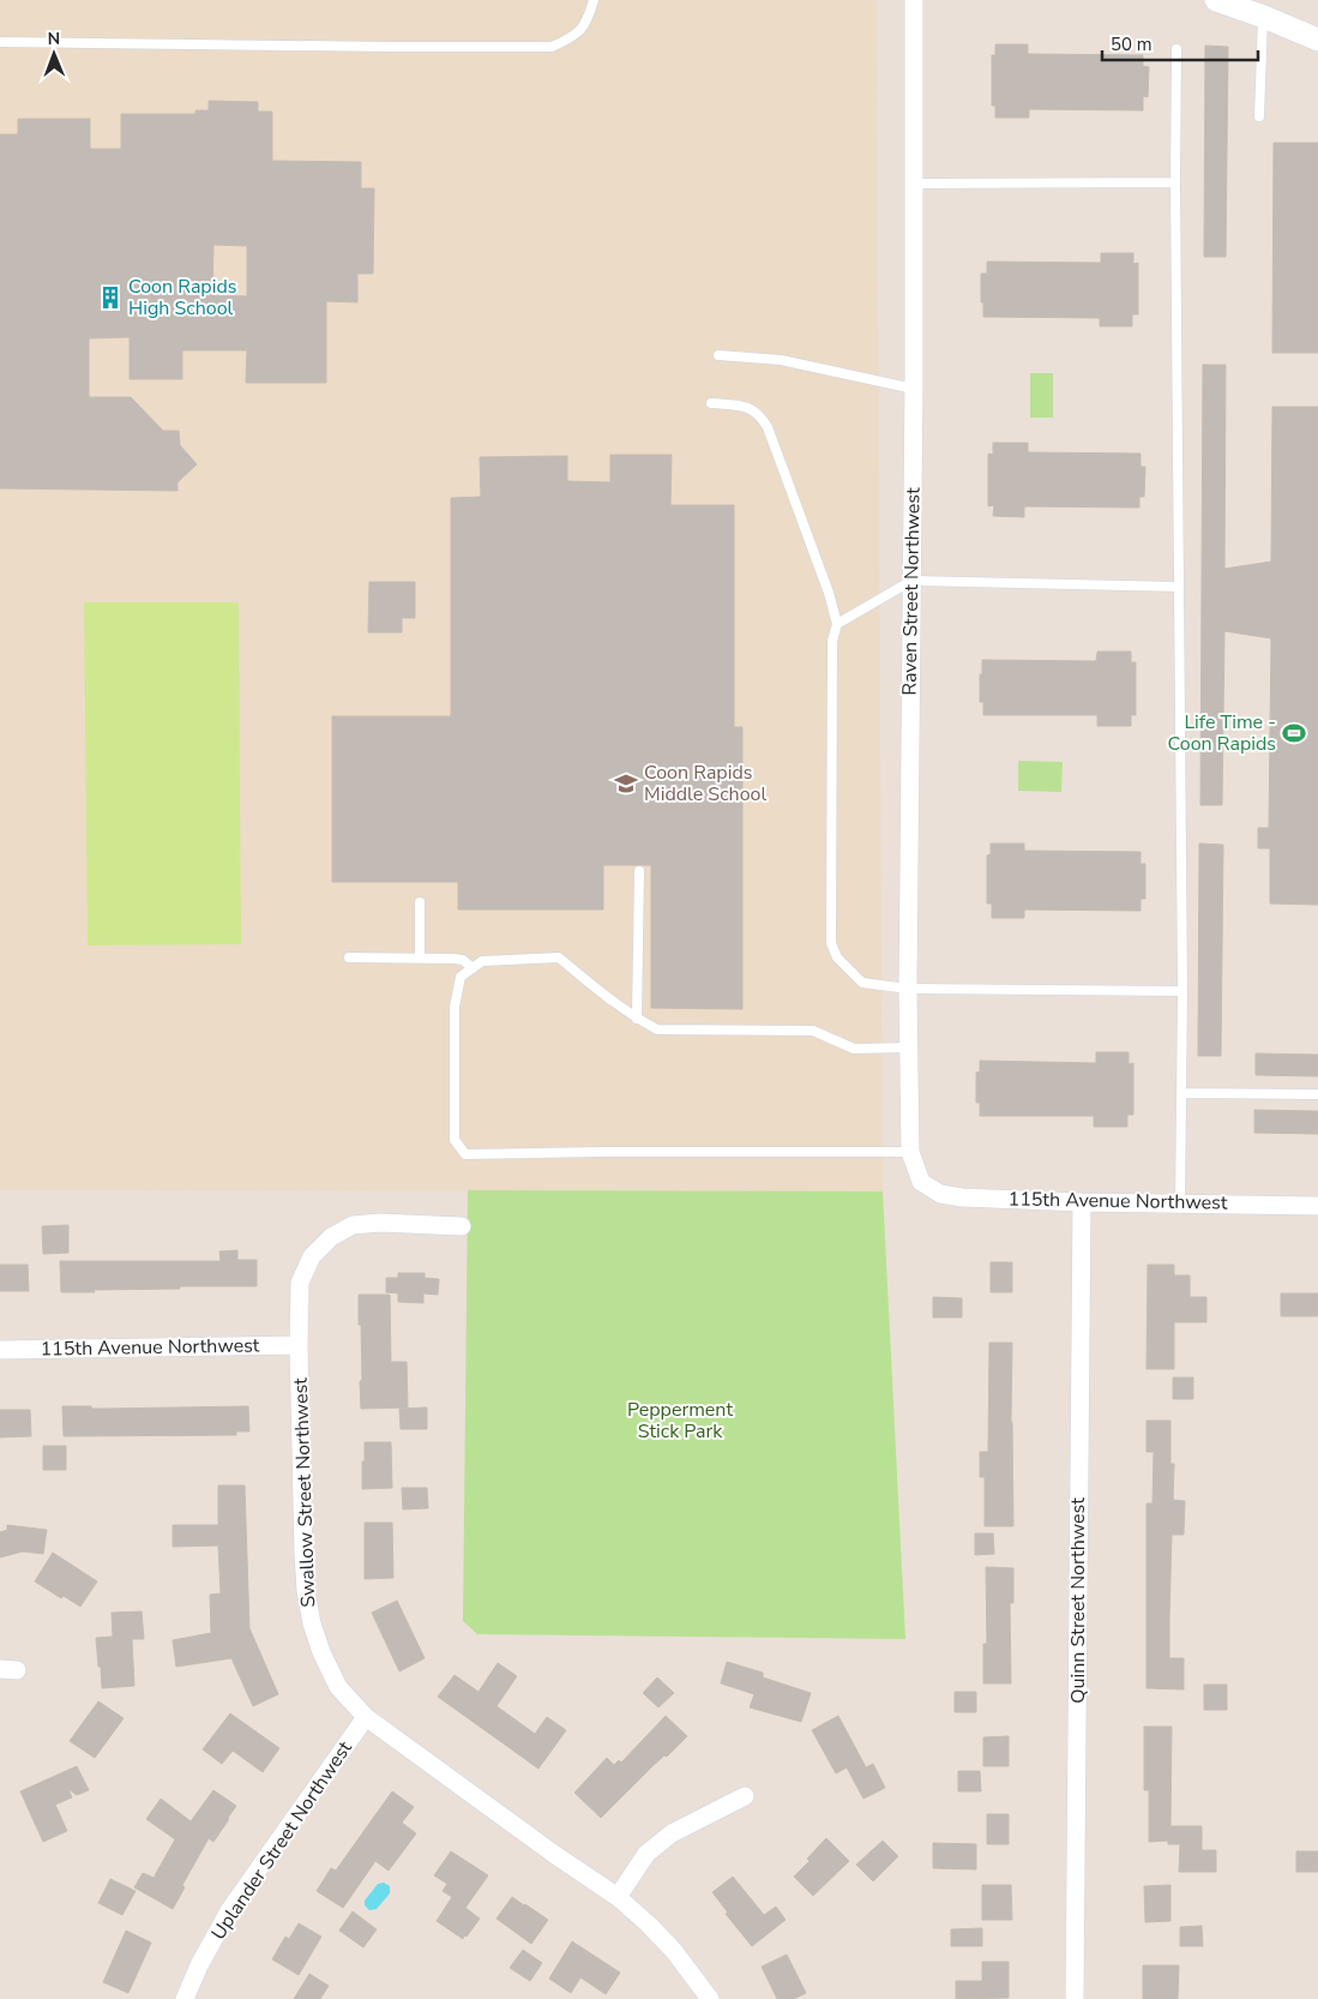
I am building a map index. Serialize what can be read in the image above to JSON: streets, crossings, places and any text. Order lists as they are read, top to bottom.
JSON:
{
  "streets": {
    "street": [
      "Raven Street Northwest",
      "115th Avenue Northwest",
      "Swallow Street Northwest",
      "Quinn Street Northwest",
      "Uplander Street Northwest"
    ]
  },
  "crossings": [
    ["Raven Street Northwest", "115th Avenue Northwest"],
    ["115th Avenue Northwest", "Swallow Street Northwest"],
    ["115th Avenue Northwest", "Quinn Street Northwest"],
    ["Swallow Street Northwest", "Uplander Street Northwest"]
  ],
  "parks": ["Pepperment Stick Park"],
  "places": {
    "building": ["Coon Rapids High School"],
    "sports": ["Life Time - Coon Rapids"],
    "school or university": ["Coon Rapids Middle School"]
  },
  "scale_bar": "50 m",
  "north": "top"
}
